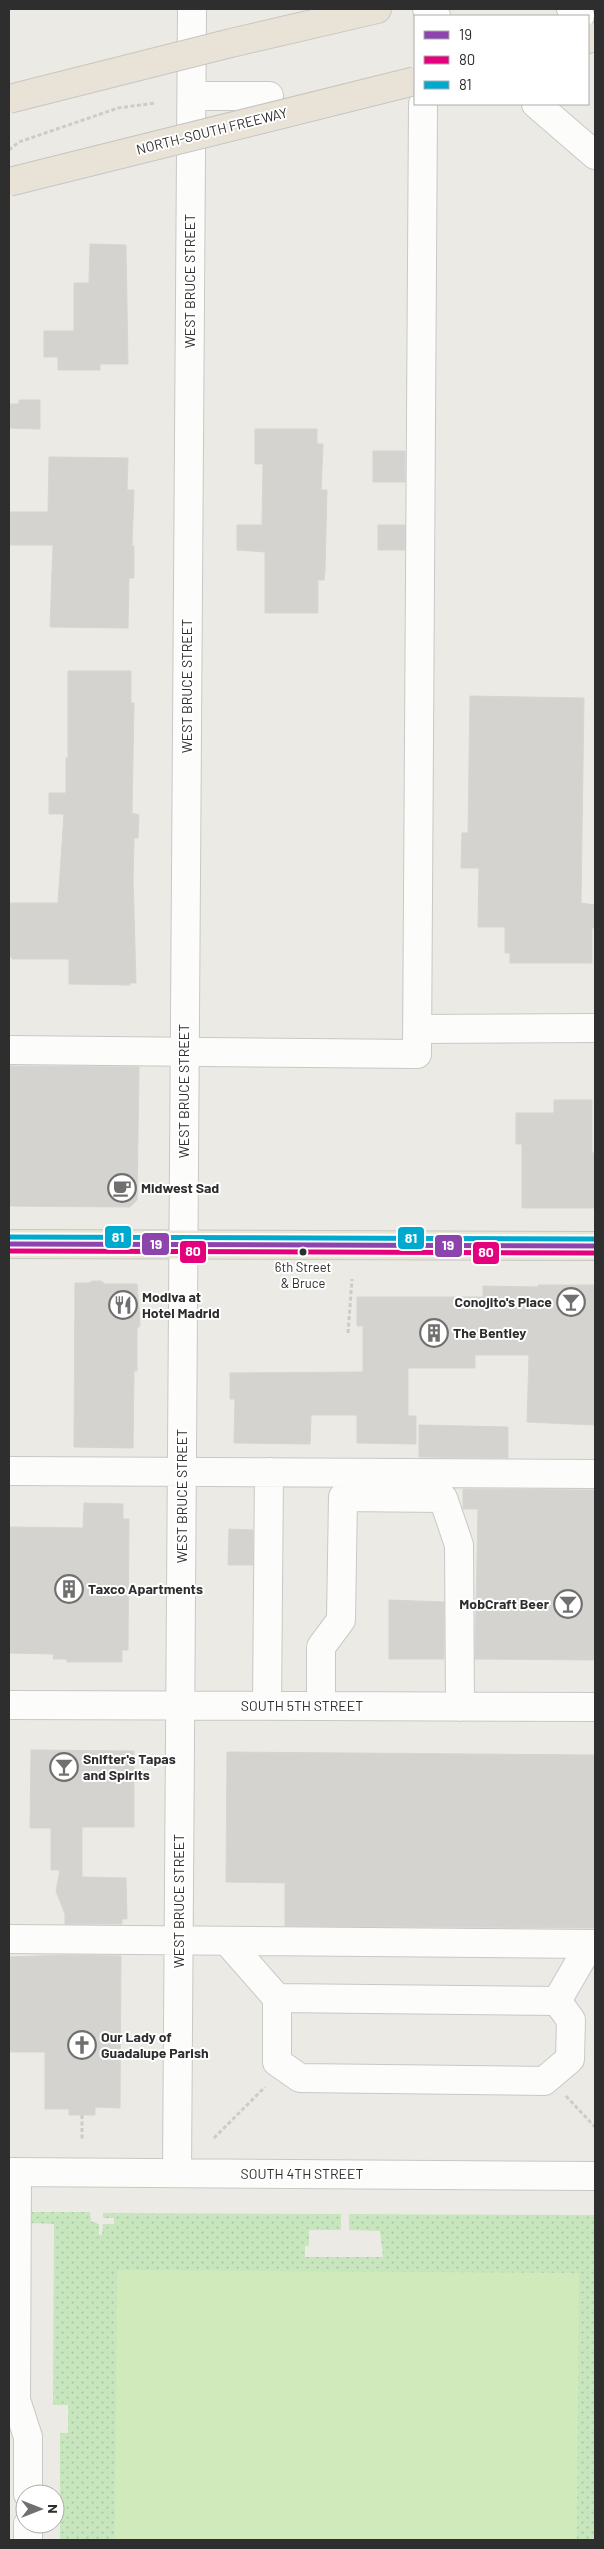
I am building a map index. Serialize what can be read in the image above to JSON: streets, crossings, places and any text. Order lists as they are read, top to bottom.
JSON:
{
  "streets": {
    "highway": ["NORTH-SOUTH FREEWAY"],
    "street": ["WEST BRUCE STREET", "SOUTH 5TH STREET", "SOUTH 4TH STREET"]
  },
  "crossings": [
    ["WEST BRUCE STREET", "SOUTH 5TH STREET"],
    ["WEST BRUCE STREET", "SOUTH 4TH STREET"]
  ],
  "places": {
    "cafe": ["Midwest Sad"],
    "other": ["6th Street & Bruce"],
    "bar": ["Conojito's Place", "MobCraft Beer", "Snifter's Tapas and Spirits"],
    "restaurant": ["Modiva at Hotel Madrid"],
    "building": ["The Bentley", "Taxco Apartments"],
    "church": ["Our Lady of Guadalupe Parish"]
  },
  "lines": ["transit line 81", "transit line 19", "transit line 80"],
  "legend": ["19", "80", "81"],
  "north": "right"
}
